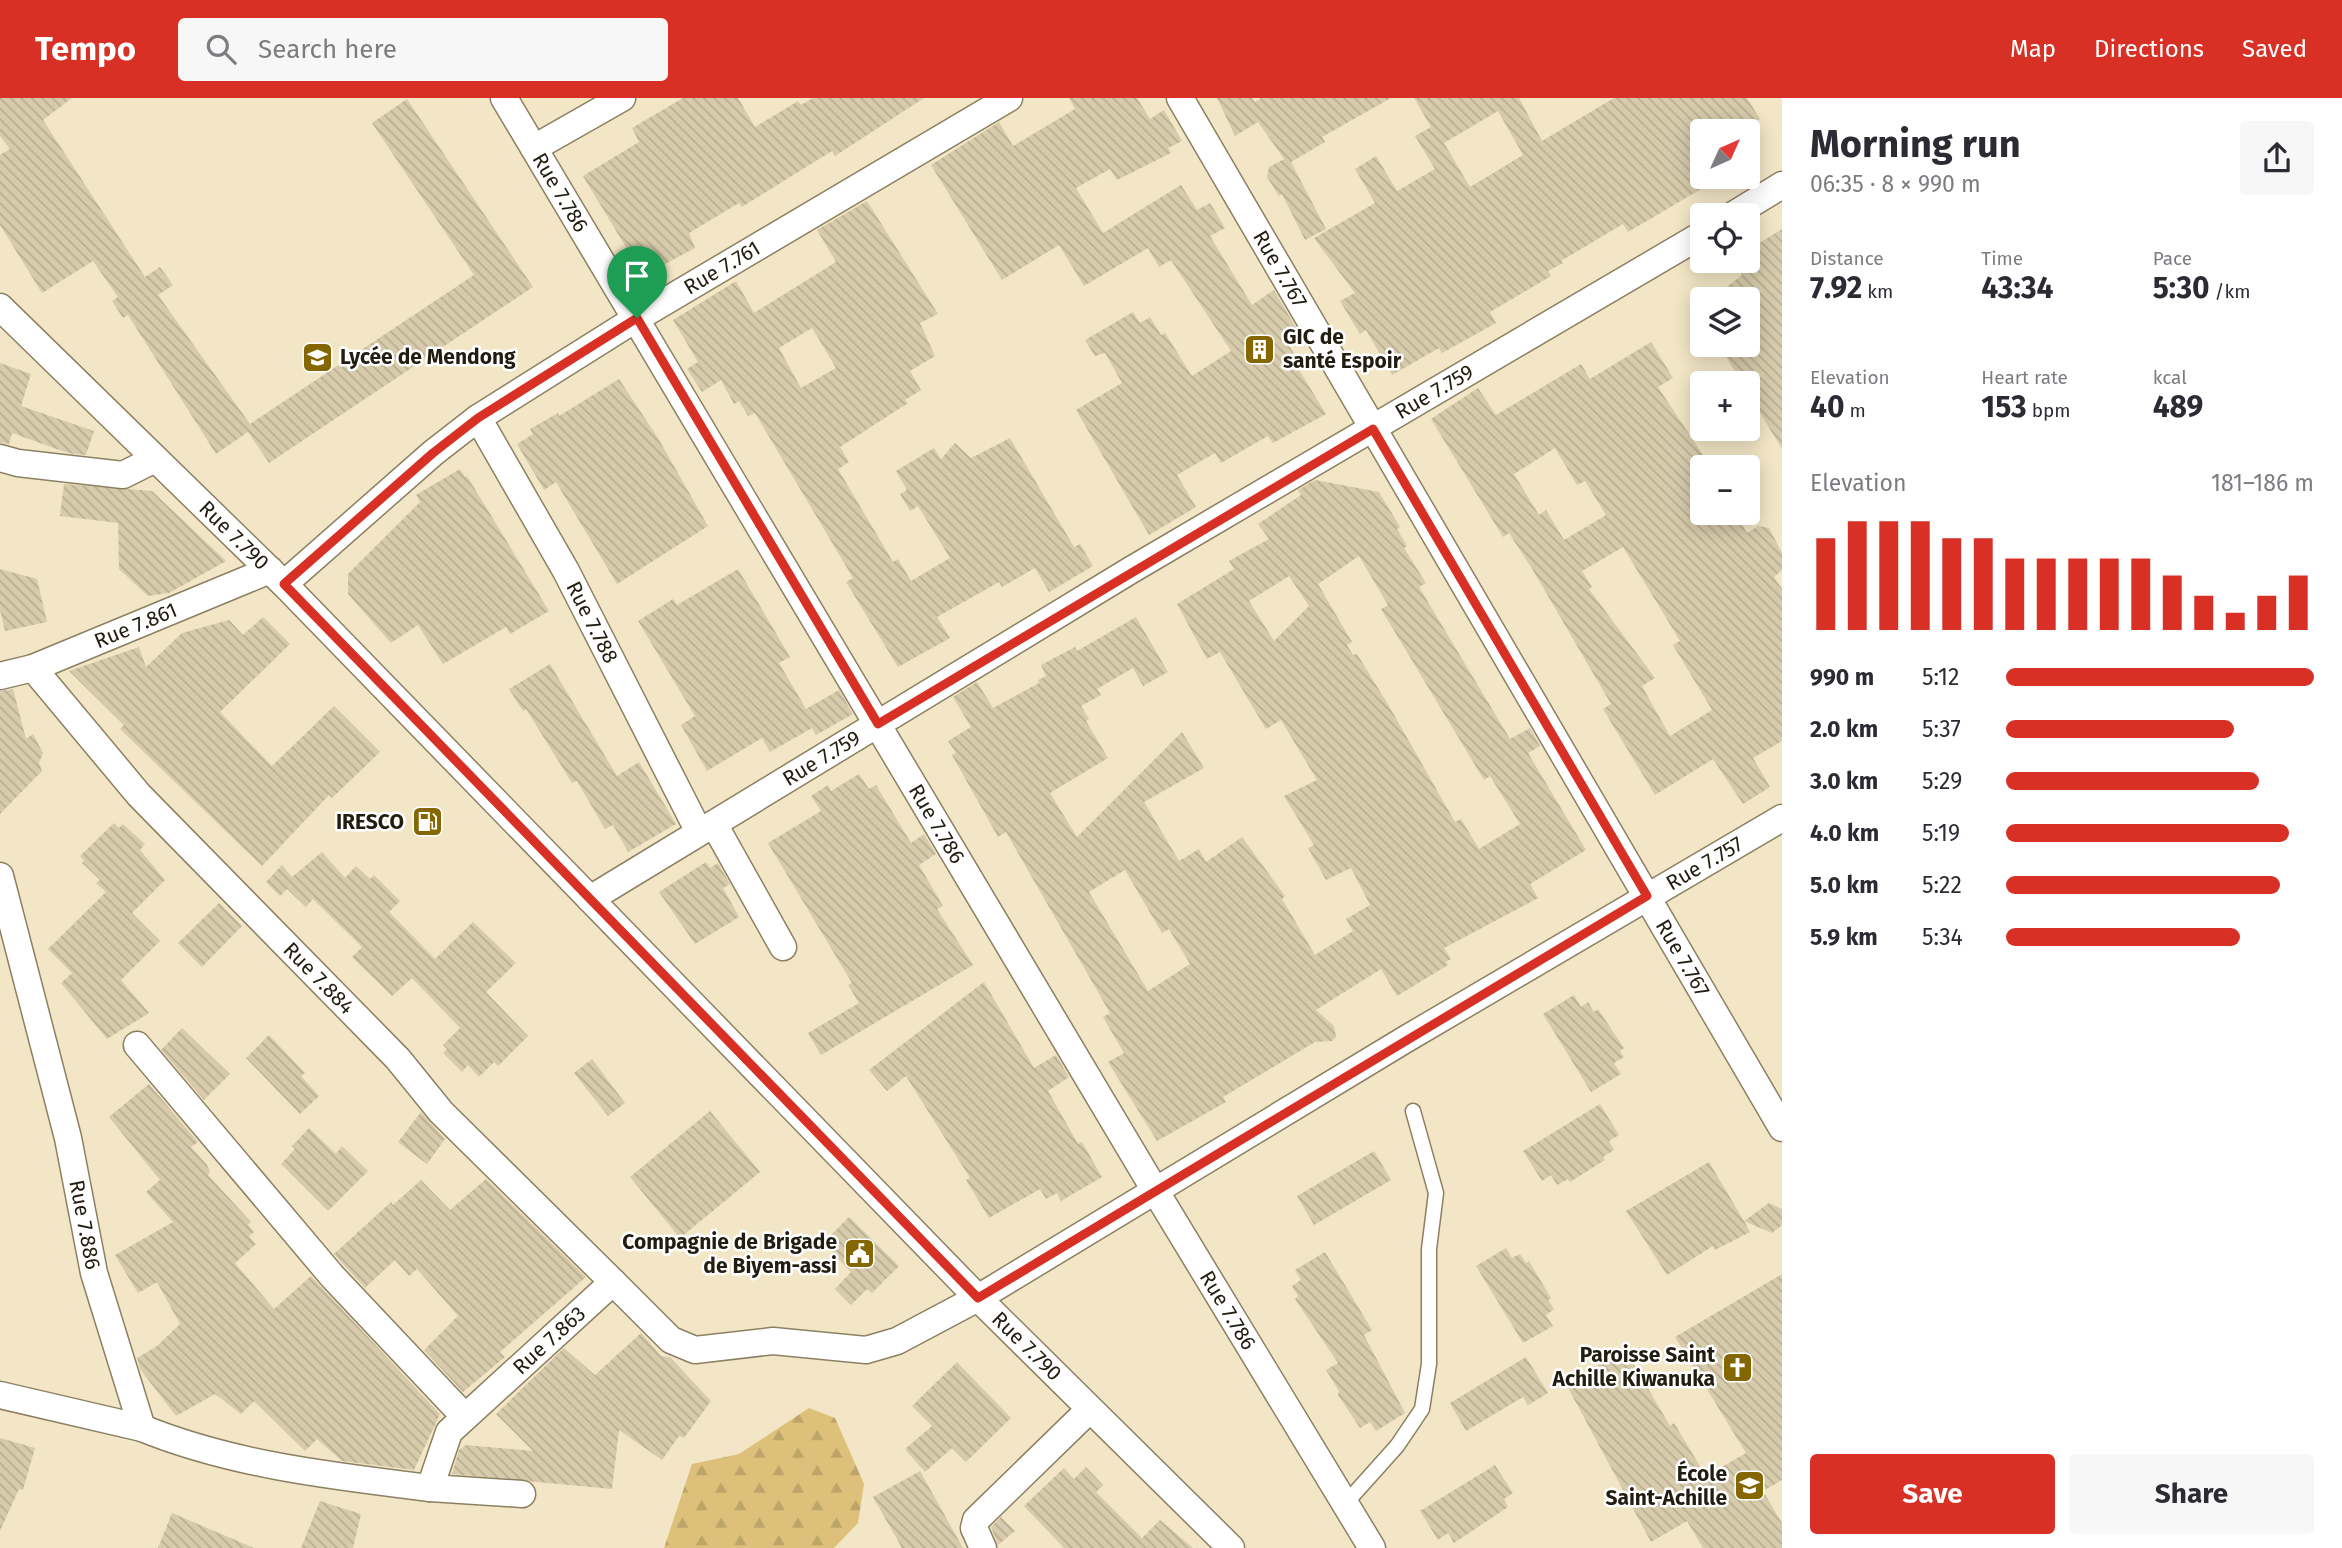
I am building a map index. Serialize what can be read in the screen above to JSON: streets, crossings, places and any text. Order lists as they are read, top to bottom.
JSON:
{
  "streets": {
    "street": [
      "Rue 7.786",
      "Rue 7.761",
      "Rue 7.767",
      "Rue 7.759",
      "Rue 7.790",
      "Rue 7.788",
      "Rue 7.861",
      "Rue 7.757",
      "Rue 7.884",
      "Rue 7.886",
      "Rue 7.863"
    ]
  },
  "crossings": [
    ["Rue 7.786", "Rue 7.761"],
    ["Rue 7.786", "Rue 7.759"],
    ["Rue 7.786", "Rue 7.757"],
    ["Rue 7.761", "Rue 7.790"],
    ["Rue 7.761", "Rue 7.788"],
    ["Rue 7.761", "Rue 7.861"],
    ["Rue 7.767", "Rue 7.759"],
    ["Rue 7.767", "Rue 7.757"],
    ["Rue 7.759", "Rue 7.790"],
    ["Rue 7.759", "Rue 7.788"],
    ["Rue 7.790", "Rue 7.861"],
    ["Rue 7.790", "Rue 7.757"],
    ["Rue 7.861", "Rue 7.884"],
    ["Rue 7.884", "Rue 7.863"]
  ],
  "places": {
    "building": ["GIC de santé Espoir"],
    "school or university": ["Lycée de Mendong", "École Saint-Achille"],
    "fuel station": ["IRESCO"],
    "public building": ["Compagnie de Brigade de Biyem-assi"],
    "church": ["Paroisse Saint Achille Kiwanuka"]
  },
  "north": "top right",
  "page": {
    "header": "Tempo",
    "search": "Search here",
    "nav": ["Map", "Directions", "Saved"],
    "heading": ["Morning run", "06:35 · 8 × 990 m"],
    "map_buttons": ["+", "−"],
    "stats": [
      ["Distance", "7.92 km"],
      ["Time", "43:34"],
      ["Pace", "5:30 /km"],
      ["Elevation", "40 m"],
      ["Heart rate", "153 bpm"],
      ["kcal", "489"]
    ],
    "chart": ["Elevation", "181–186 m"],
    "list": [
      {
        "name": "990 m",
        "note": "5:12"
      },
      {
        "name": "2.0 km",
        "note": "5:37"
      },
      {
        "name": "3.0 km",
        "note": "5:29"
      },
      {
        "name": "4.0 km",
        "note": "5:19"
      },
      {
        "name": "5.0 km",
        "note": "5:22"
      },
      {
        "name": "5.9 km",
        "note": "5:34"
      }
    ],
    "buttons": ["Save", "Share"]
  }
}
